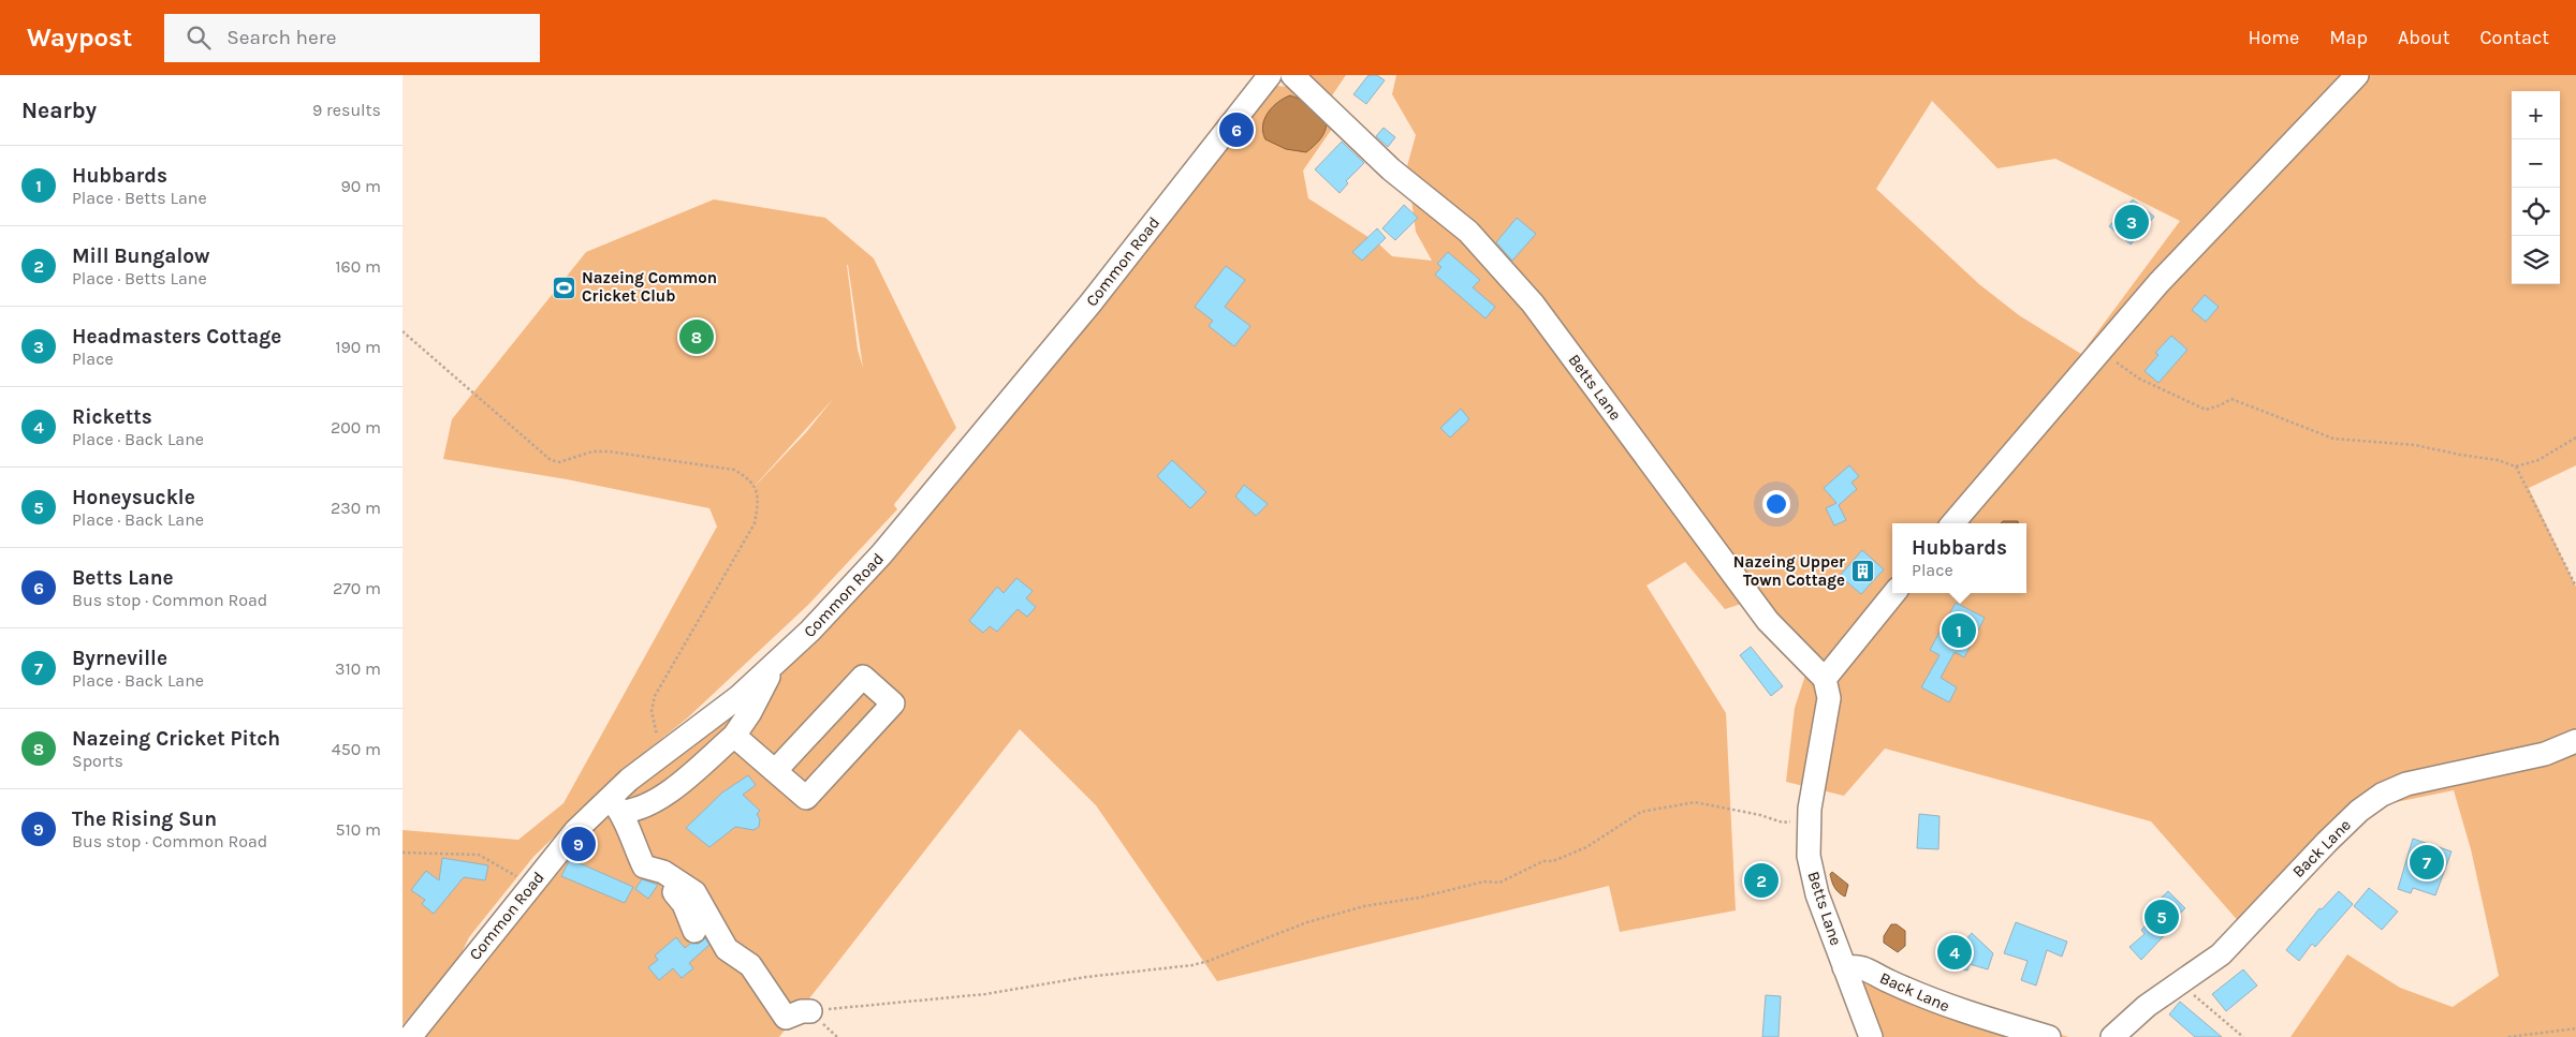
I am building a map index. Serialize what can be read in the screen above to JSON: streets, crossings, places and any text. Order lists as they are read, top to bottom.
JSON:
{
  "streets": {
    "street": ["Common Road", "Betts Lane", "Back Lane"]
  },
  "crossings": [
    ["Betts Lane", "Back Lane"]
  ],
  "places": {
    "sports": ["Nazeing Common Cricket Club"],
    "building": ["Nazeing Upper Town Cottage"]
  },
  "page": {
    "header": "Waypost",
    "search": "Search here",
    "nav": [
      "Home",
      "Map",
      "About",
      "Contact"
    ],
    "heading": ["Nearby", "9 results"],
    "map_buttons": ["+", "−"],
    "pins": [
      "6",
      "3",
      "8",
      "1",
      "9",
      "7",
      "2",
      "5",
      "4"
    ],
    "list": [
      {
        "mark": "1",
        "name": "Hubbards",
        "note": "Place · Betts Lane",
        "value": "90 m"
      },
      {
        "mark": "2",
        "name": "Mill Bungalow",
        "note": "Place · Betts Lane",
        "value": "160 m"
      },
      {
        "mark": "3",
        "name": "Headmasters Cottage",
        "note": "Place",
        "value": "190 m"
      },
      {
        "mark": "4",
        "name": "Ricketts",
        "note": "Place · Back Lane",
        "value": "200 m"
      },
      {
        "mark": "5",
        "name": "Honeysuckle",
        "note": "Place · Back Lane",
        "value": "230 m"
      },
      {
        "mark": "6",
        "name": "Betts Lane",
        "note": "Bus stop · Common Road",
        "value": "270 m"
      },
      {
        "mark": "7",
        "name": "Byrneville",
        "note": "Place · Back Lane",
        "value": "310 m"
      },
      {
        "mark": "8",
        "name": "Nazeing Cricket Pitch",
        "note": "Sports",
        "value": "450 m"
      },
      {
        "mark": "9",
        "name": "The Rising Sun",
        "note": "Bus stop · Common Road",
        "value": "510 m"
      }
    ],
    "popup": ["Hubbards", "Place"]
  }
}
